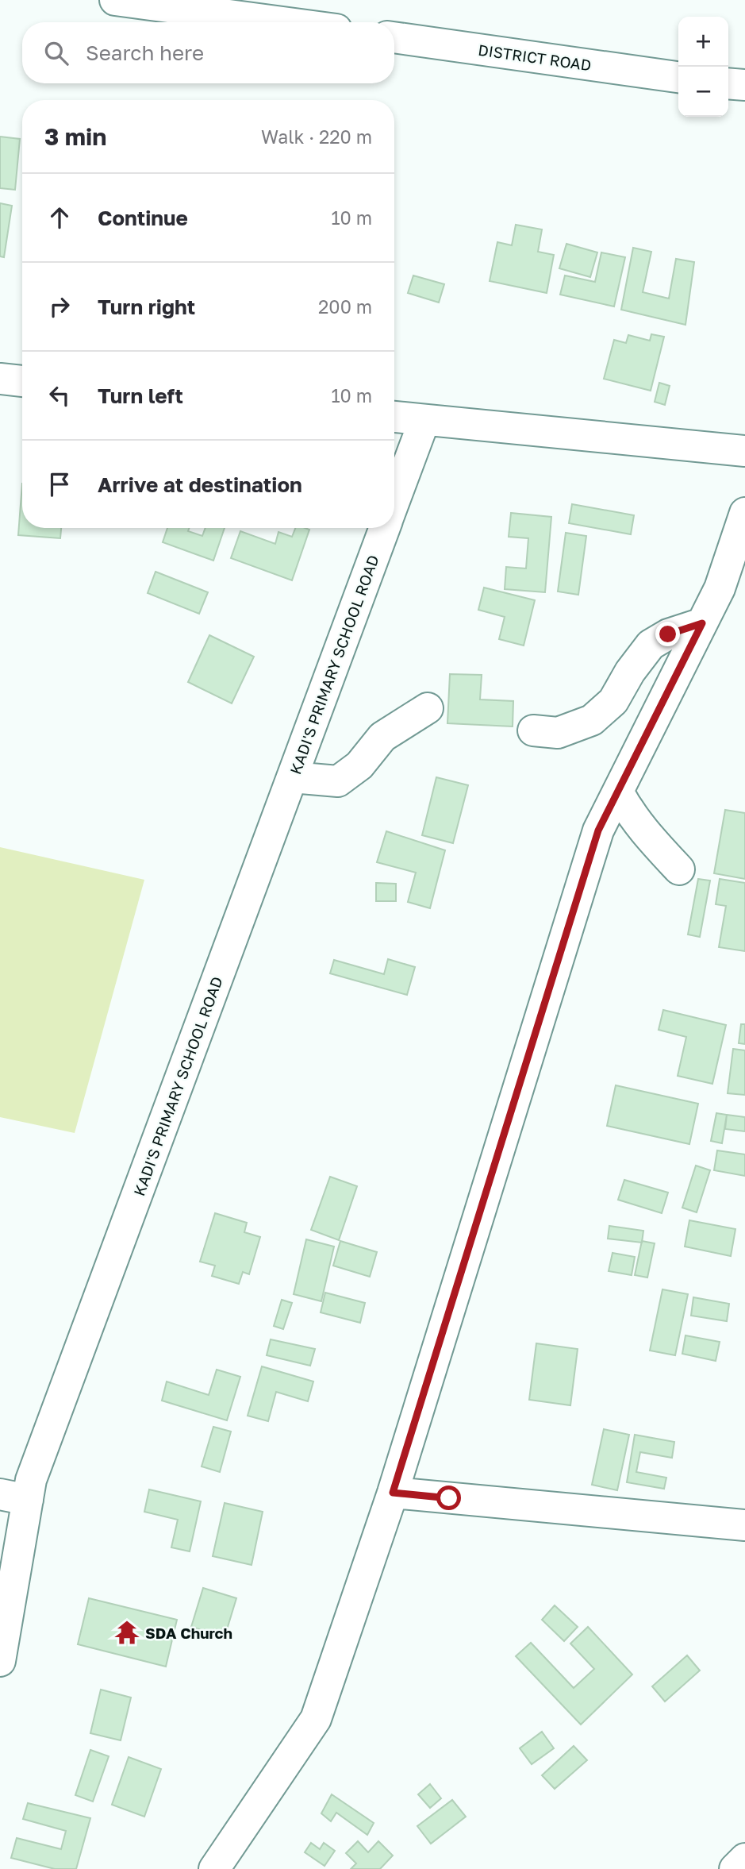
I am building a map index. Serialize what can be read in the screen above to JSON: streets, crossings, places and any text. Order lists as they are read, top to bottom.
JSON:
{
  "streets": {
    "street": ["DISTRICT ROAD", "KADI'S PRIMARY SCHOOL ROAD"]
  },
  "places": {
    "temple": ["SDA Church"]
  },
  "page": {
    "map_buttons": ["+", "−"],
    "search": "Search here",
    "heading": ["3 min", "Walk · 220 m"],
    "list": [
      ["Continue", "10 m"],
      ["Turn right", "200 m"],
      ["Turn left", "10 m"],
      "Arrive at destination"
    ]
  }
}
